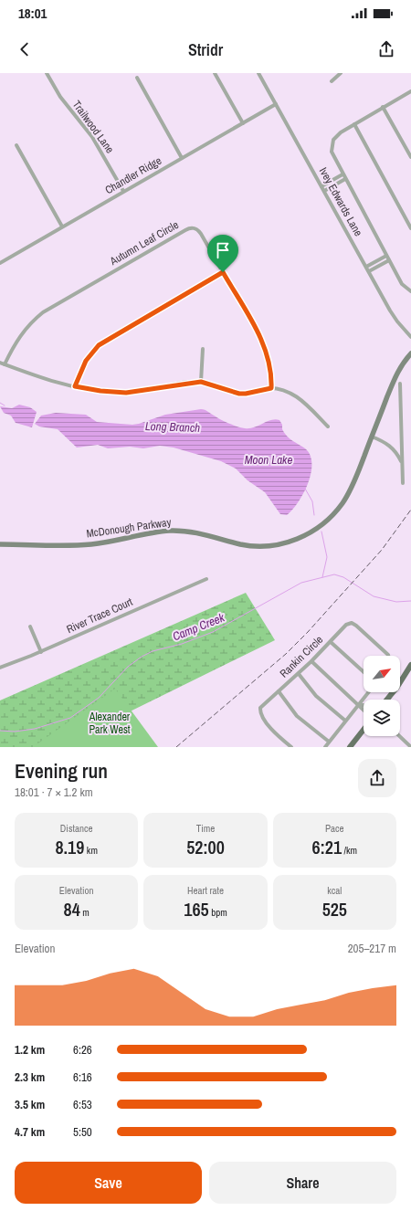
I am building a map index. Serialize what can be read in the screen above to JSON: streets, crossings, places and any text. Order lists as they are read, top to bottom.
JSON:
{
  "streets": {
    "street": [
      "Trailwood Lane",
      "Chandler Ridge",
      "Ivey Edwards Lane",
      "Autumn Leaf Circle",
      "McDonough Parkway",
      "River Trace Court",
      "Rankin Circle"
    ]
  },
  "crossings": [
    ["Trailwood Lane", "Chandler Ridge"],
    ["Chandler Ridge", "Ivey Edwards Lane"]
  ],
  "water": ["Long Branch", "Moon Lake", "Camp Creek"],
  "parks": ["Alexander Park West"],
  "north": "top right",
  "page": {
    "status": "18:01",
    "header": "Stridr",
    "heading": ["Evening run", "18:01 · 7 × 1.2 km"],
    "stats": [
      ["Distance", "8.19 km"],
      ["Time", "52:00"],
      ["Pace", "6:21 /km"],
      ["Elevation", "84 m"],
      ["Heart rate", "165 bpm"],
      ["kcal", "525"]
    ],
    "chart": ["Elevation", "205–217 m"],
    "list": [
      {
        "name": "1.2 km",
        "note": "6:26"
      },
      {
        "name": "2.3 km",
        "note": "6:16"
      },
      {
        "name": "3.5 km",
        "note": "6:53"
      },
      {
        "name": "4.7 km",
        "note": "5:50"
      }
    ],
    "buttons": ["Save", "Share"]
  }
}
